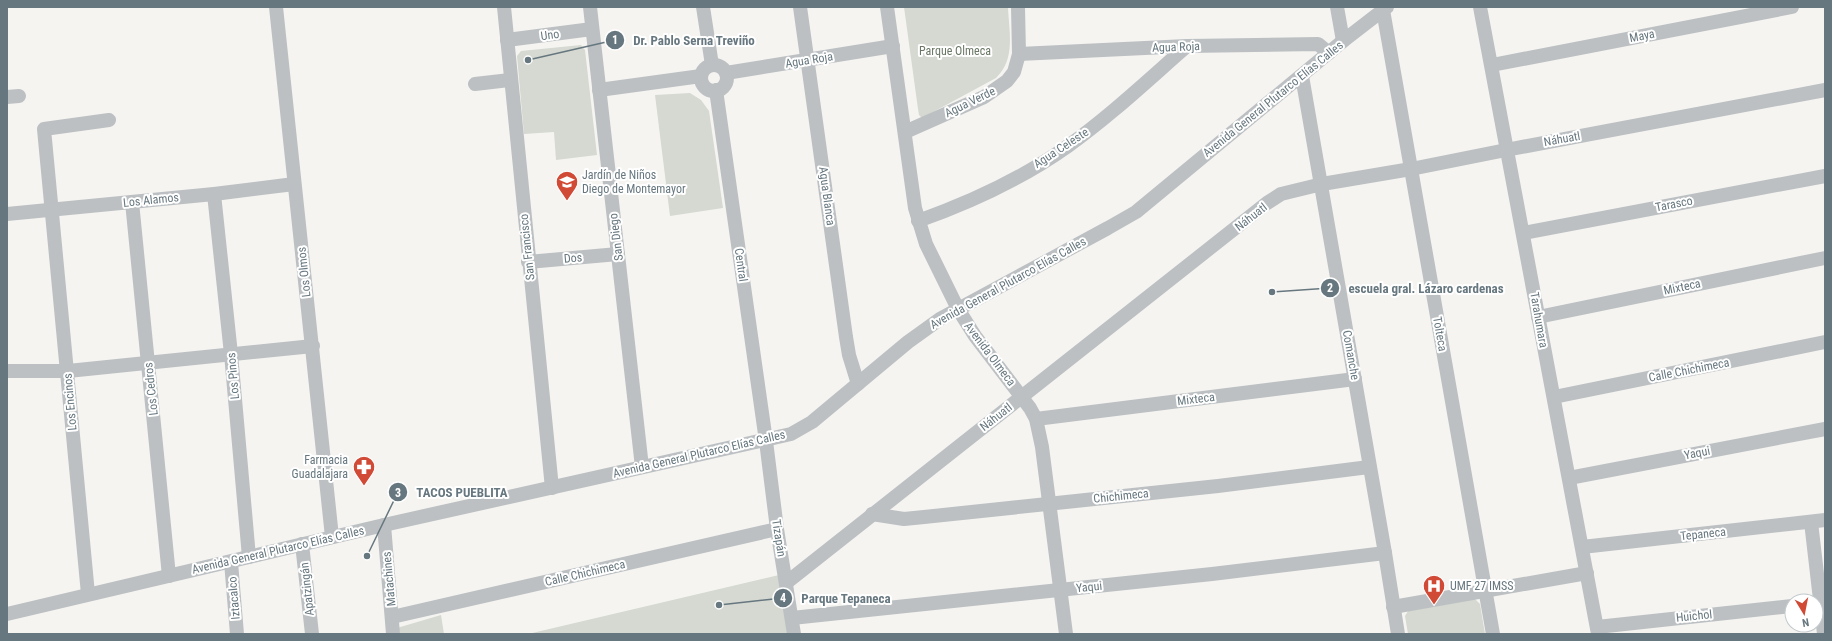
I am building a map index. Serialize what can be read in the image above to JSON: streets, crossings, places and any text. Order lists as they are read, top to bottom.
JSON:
{
  "streets": {
    "street": [
      "Uno",
      "Maya",
      "Agua Roja",
      "Avenida General Plutarco Elías Calles",
      "Agua Verde",
      "Náhuatl",
      "Agua Celeste",
      "Agua Blanca",
      "Los Alamos",
      "Tarasco",
      "San Diego",
      "San Francisco",
      "Dos",
      "Central",
      "Los Olmos",
      "Mixteca",
      "Tarahumara",
      "Tolteca",
      "Avenida Olmeca",
      "Comanche",
      "Calle Chichimeca",
      "Los Pinos",
      "Los Cedros",
      "Los Encinos",
      "Yaqui",
      "Chichimeca",
      "Tepaneca",
      "Tizapán",
      "Matachines",
      "Apatzingán",
      "Iztacalco",
      "Huichol"
    ]
  },
  "crossings": [
    ["Uno", "San Diego"],
    ["Uno", "San Francisco"],
    ["Maya", "Tarahumara"],
    ["Agua Roja", "Avenida General Plutarco Elías Calles"],
    ["Agua Roja", "Agua Verde"],
    ["Agua Roja", "Agua Celeste"],
    ["Agua Roja", "Agua Blanca"],
    ["Agua Roja", "Central"],
    ["Agua Roja", "Avenida Olmeca"],
    ["Avenida General Plutarco Elías Calles", "Agua Blanca"],
    ["Avenida General Plutarco Elías Calles", "San Diego"],
    ["Avenida General Plutarco Elías Calles", "San Francisco"],
    ["Avenida General Plutarco Elías Calles", "Central"],
    ["Avenida General Plutarco Elías Calles", "Los Olmos"],
    ["Avenida General Plutarco Elías Calles", "Tolteca"],
    ["Avenida General Plutarco Elías Calles", "Avenida Olmeca"],
    ["Avenida General Plutarco Elías Calles", "Comanche"],
    ["Avenida General Plutarco Elías Calles", "Los Pinos"],
    ["Avenida General Plutarco Elías Calles", "Los Cedros"],
    ["Avenida General Plutarco Elías Calles", "Los Encinos"],
    ["Avenida General Plutarco Elías Calles", "Tizapán"],
    ["Avenida General Plutarco Elías Calles", "Matachines"],
    ["Avenida General Plutarco Elías Calles", "Apatzingán"],
    ["Avenida General Plutarco Elías Calles", "Iztacalco"],
    ["Agua Verde", "Avenida Olmeca"],
    ["Náhuatl", "Tarahumara"],
    ["Náhuatl", "Tolteca"],
    ["Náhuatl", "Avenida Olmeca"],
    ["Náhuatl", "Comanche"],
    ["Náhuatl", "Chichimeca"],
    ["Náhuatl", "Tizapán"],
    ["Agua Celeste", "Avenida Olmeca"],
    ["Los Alamos", "Los Olmos"],
    ["Los Alamos", "Los Pinos"],
    ["Los Alamos", "Los Cedros"],
    ["Los Alamos", "Los Encinos"],
    ["Tarasco", "Tarahumara"],
    ["San Diego", "Dos"],
    ["San Francisco", "Dos"],
    ["Central", "Tizapán"],
    ["Mixteca", "Tarahumara"],
    ["Mixteca", "Avenida Olmeca"],
    ["Mixteca", "Comanche"],
    ["Tarahumara", "Calle Chichimeca"],
    ["Tarahumara", "Yaqui"],
    ["Tarahumara", "Tepaneca"],
    ["Tarahumara", "Huichol"],
    ["Avenida Olmeca", "Yaqui"],
    ["Avenida Olmeca", "Chichimeca"],
    ["Comanche", "Yaqui"],
    ["Comanche", "Chichimeca"],
    ["Calle Chichimeca", "Tizapán"],
    ["Calle Chichimeca", "Matachines"],
    ["Yaqui", "Tizapán"]
  ],
  "parks": ["Parque Olmeca"],
  "places": {
    "other": [
      "Dr. Pablo Serna Treviño",
      "escuela gral. Lázaro cardenas",
      "TACOS PUEBLITA",
      "Parque Tepaneca"
    ],
    "school or university": ["Jardín de Niños Diego de Montemayor"],
    "pharmacy": ["Farmacia Guadalajara"],
    "hospital": ["UMF 27 IMSS"]
  },
  "north": "bottom"
}
